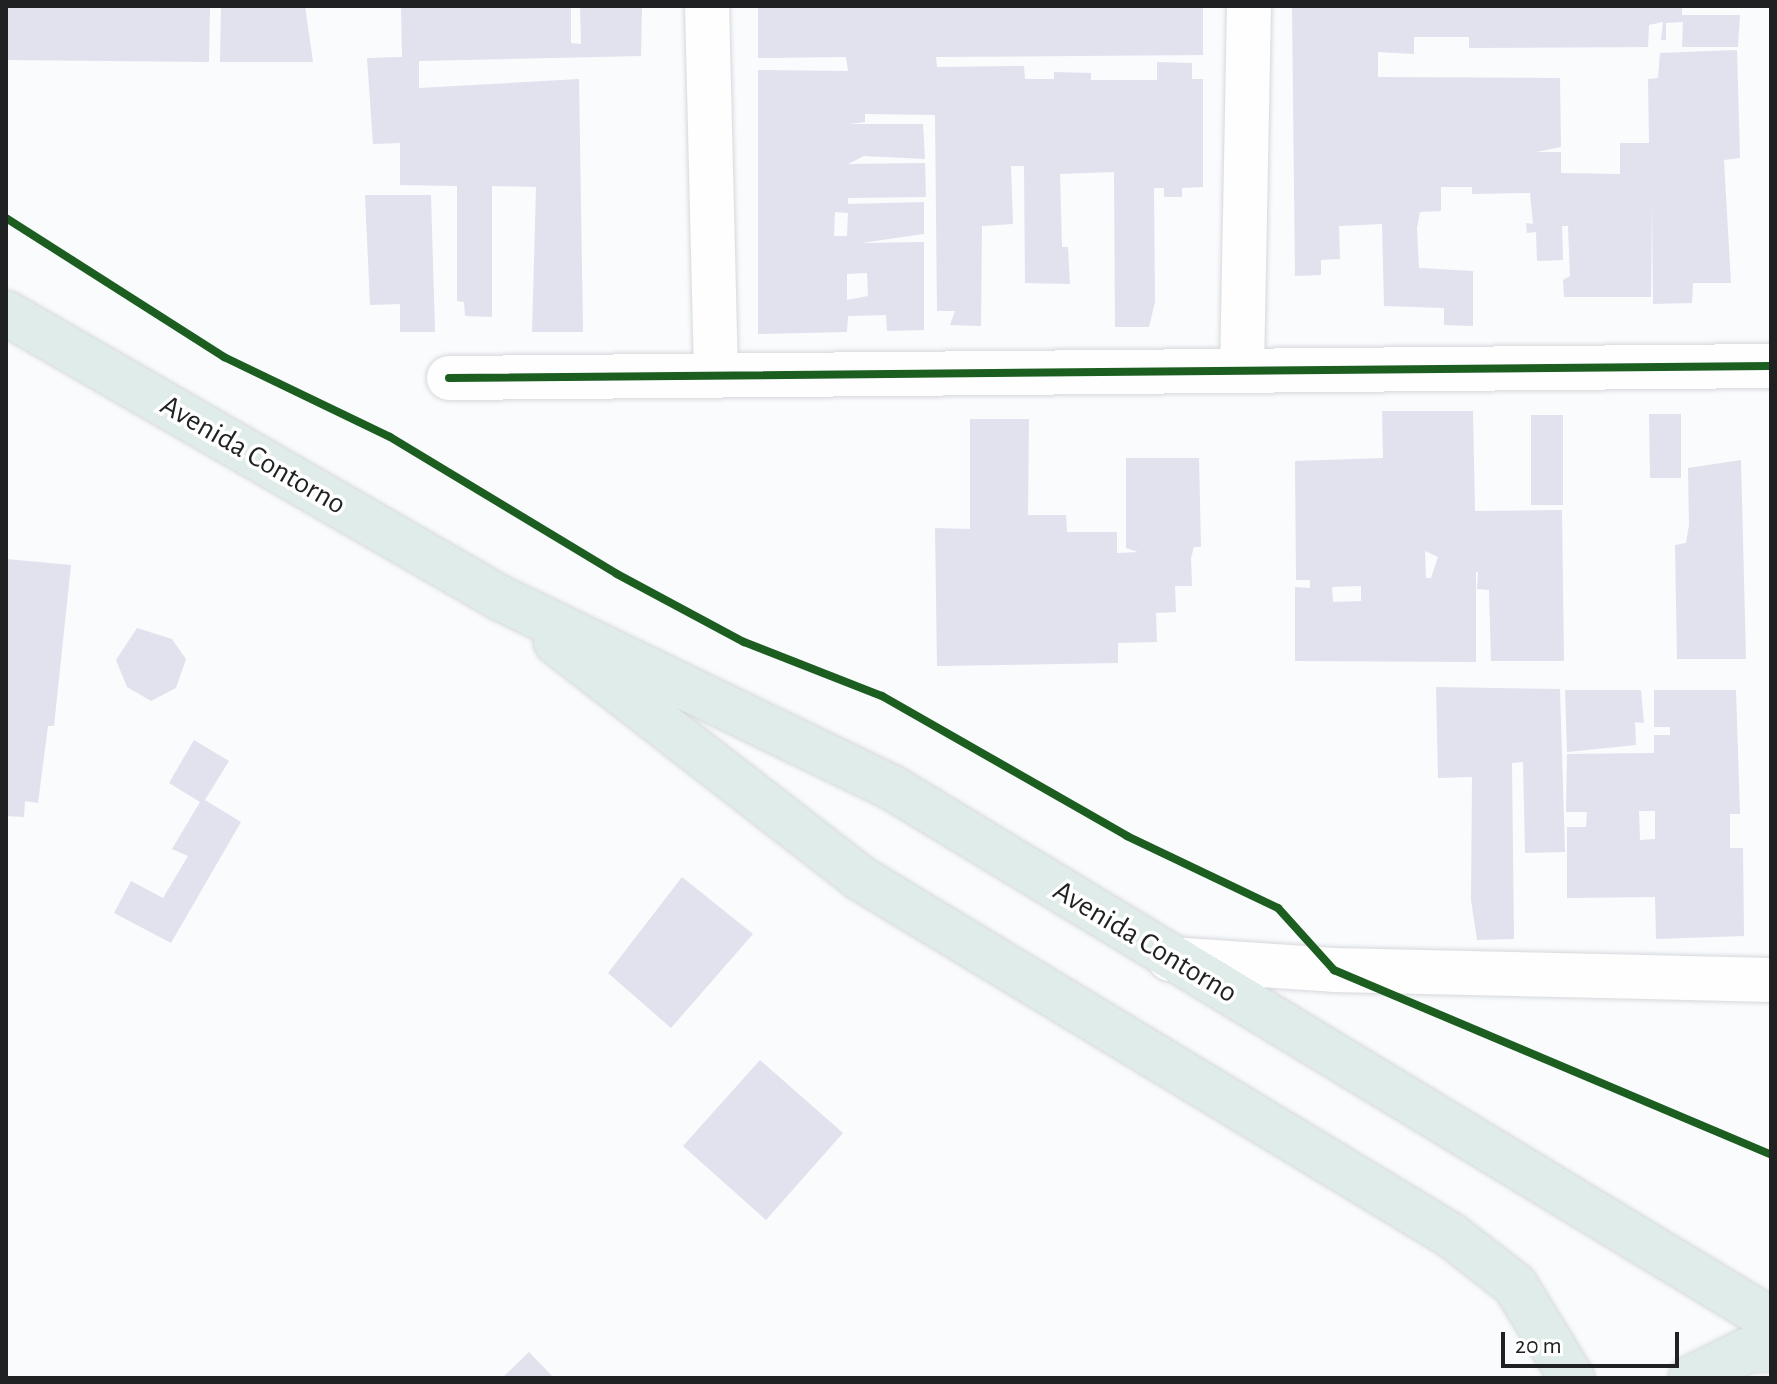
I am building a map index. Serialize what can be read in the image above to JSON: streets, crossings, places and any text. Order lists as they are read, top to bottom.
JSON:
{
  "streets": {
    "main road": ["Avenida Contorno"]
  },
  "scale_bar": "20 m"
}
